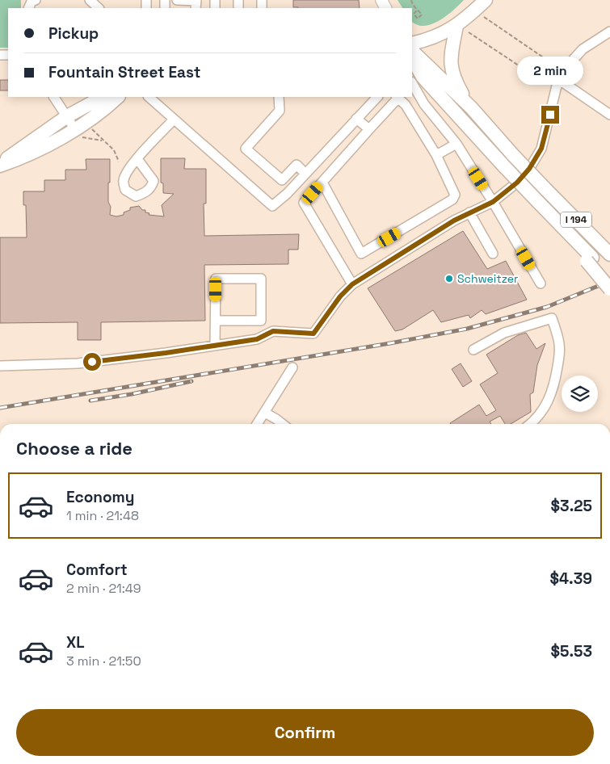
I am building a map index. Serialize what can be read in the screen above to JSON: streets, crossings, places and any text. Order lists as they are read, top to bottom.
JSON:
{
  "streets": {
    "highway": ["I 194"]
  },
  "places": ["Schweitzer"],
  "page": {
    "banner": ["Pickup", "Fountain Street East"],
    "bubble": "2 min",
    "heading": "Choose a ride",
    "list": [
      {
        "name": "Economy",
        "note": "1 min · 21:48",
        "value": "$3.25"
      },
      {
        "name": "Comfort",
        "note": "2 min · 21:49",
        "value": "$4.39"
      },
      {
        "name": "XL",
        "note": "3 min · 21:50",
        "value": "$5.53"
      }
    ],
    "buttons": "Confirm"
  }
}
